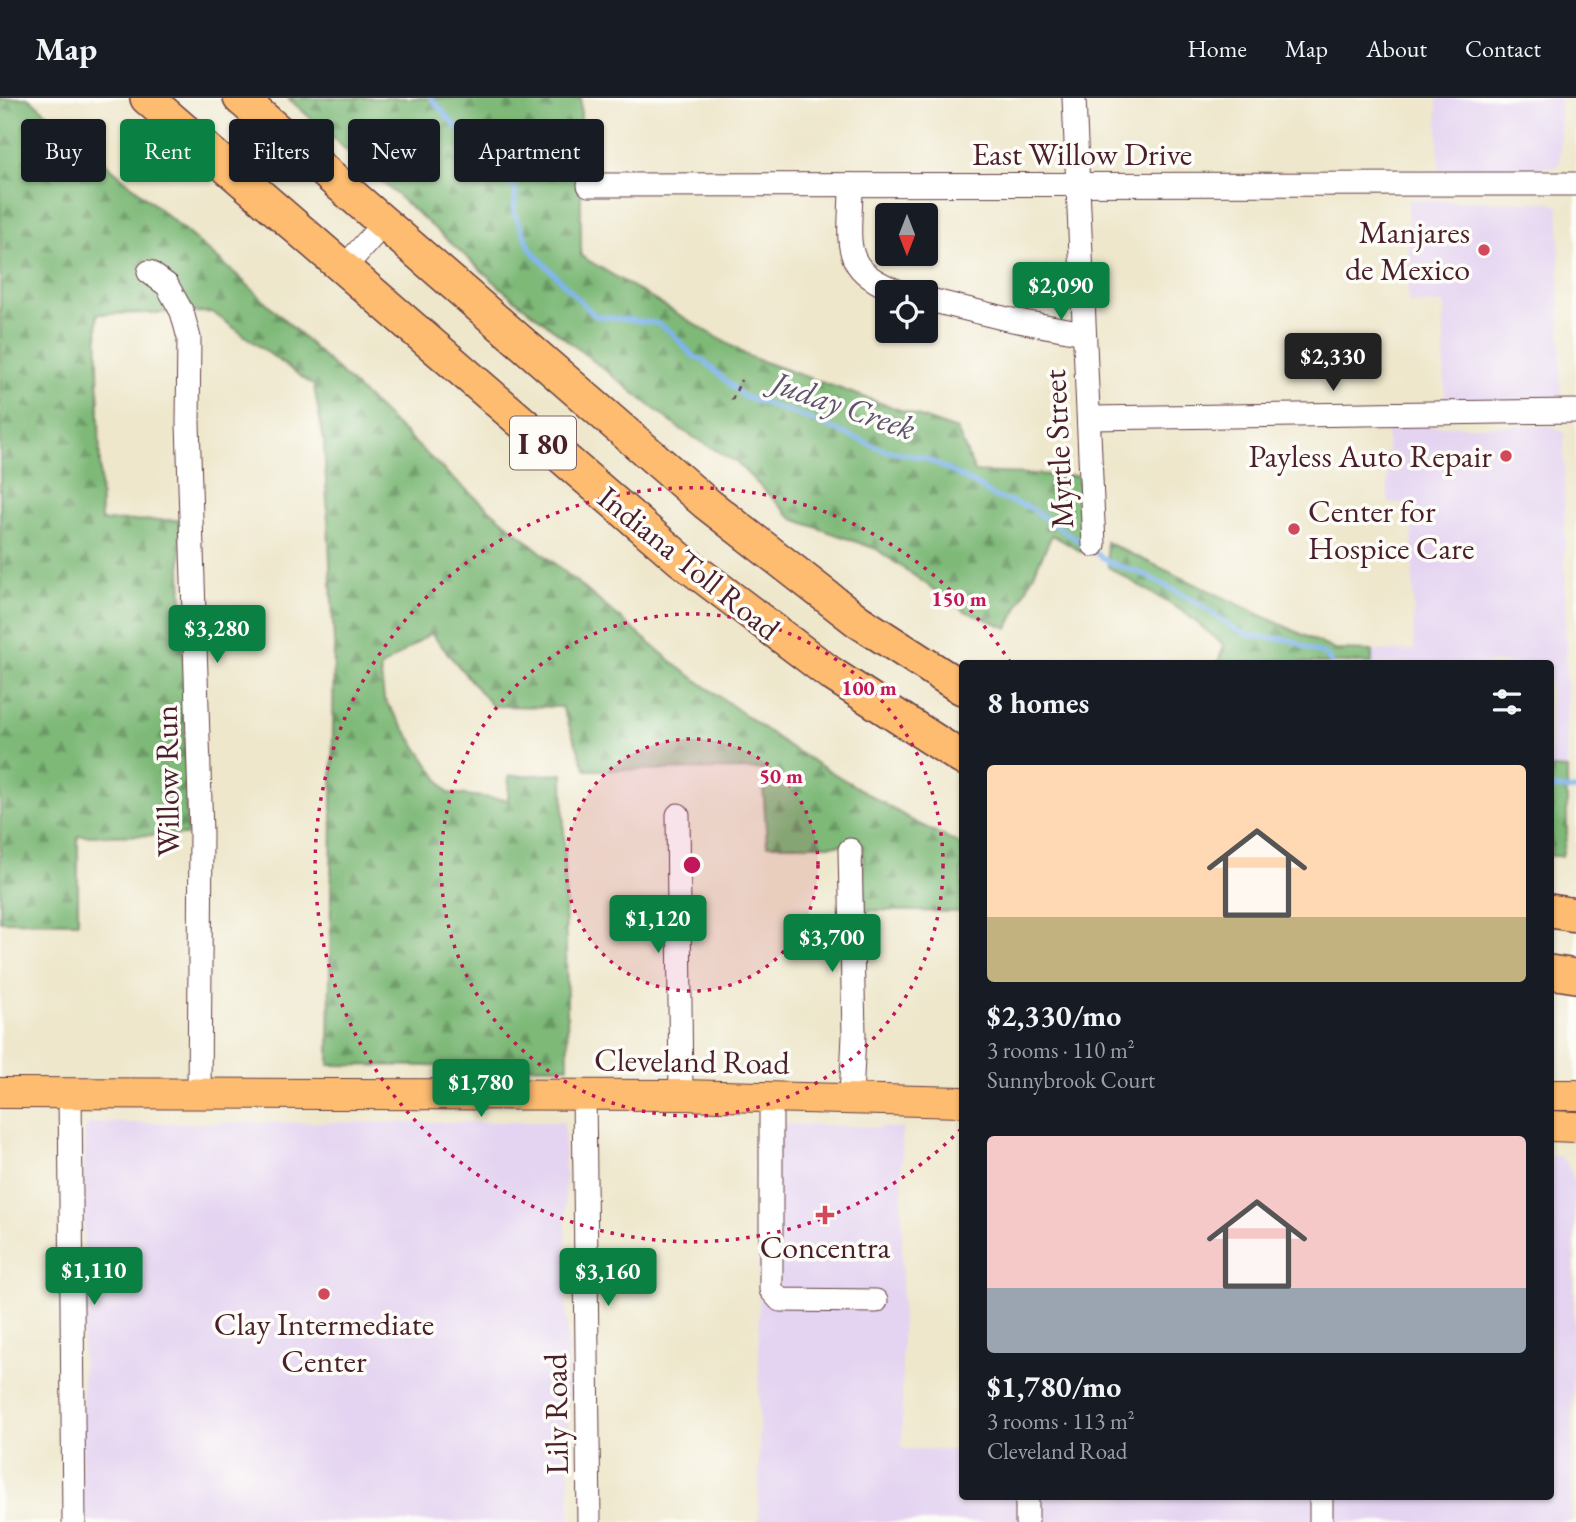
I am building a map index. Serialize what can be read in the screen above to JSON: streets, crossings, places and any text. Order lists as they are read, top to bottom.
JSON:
{
  "streets": {
    "highway": ["I 80", "Indiana Toll Road"],
    "main road": ["Cleveland Road"],
    "street": [
      "East Willow Drive",
      "Myrtle Street",
      "Willow Run",
      "Lily Road"
    ]
  },
  "crossings": [
    ["East Willow Drive", "Myrtle Street"],
    ["Willow Run", "Cleveland Road"],
    ["Cleveland Road", "Lily Road"]
  ],
  "water": ["Juday Creek"],
  "places": {
    "other": [
      "Manjares de Mexico",
      "Payless Auto Repair",
      "Center for Hospice Care",
      "Clay Intermediate Center"
    ],
    "health": ["Concentra"]
  },
  "north": "bottom",
  "page": {
    "header": "Map",
    "nav": [
      "Home",
      "Map",
      "About",
      "Contact"
    ],
    "chip": [
      "Buy",
      "Rent",
      "Filters",
      "New",
      "Apartment"
    ],
    "price": [
      "$2,090",
      "$2,330",
      "$3,280",
      "$1,120",
      "$3,700",
      "$1,780",
      "$1,110",
      "$3,160"
    ],
    "heading": "8 homes",
    "list": [
      {
        "name": "$2,330/mo",
        "note": "3 rooms · 110 m² · Sunnybrook Court"
      },
      {
        "name": "$1,780/mo",
        "note": "3 rooms · 113 m² · Cleveland Road"
      }
    ]
  },
  "rings": ["150 m", "100 m", "50 m"]
}
